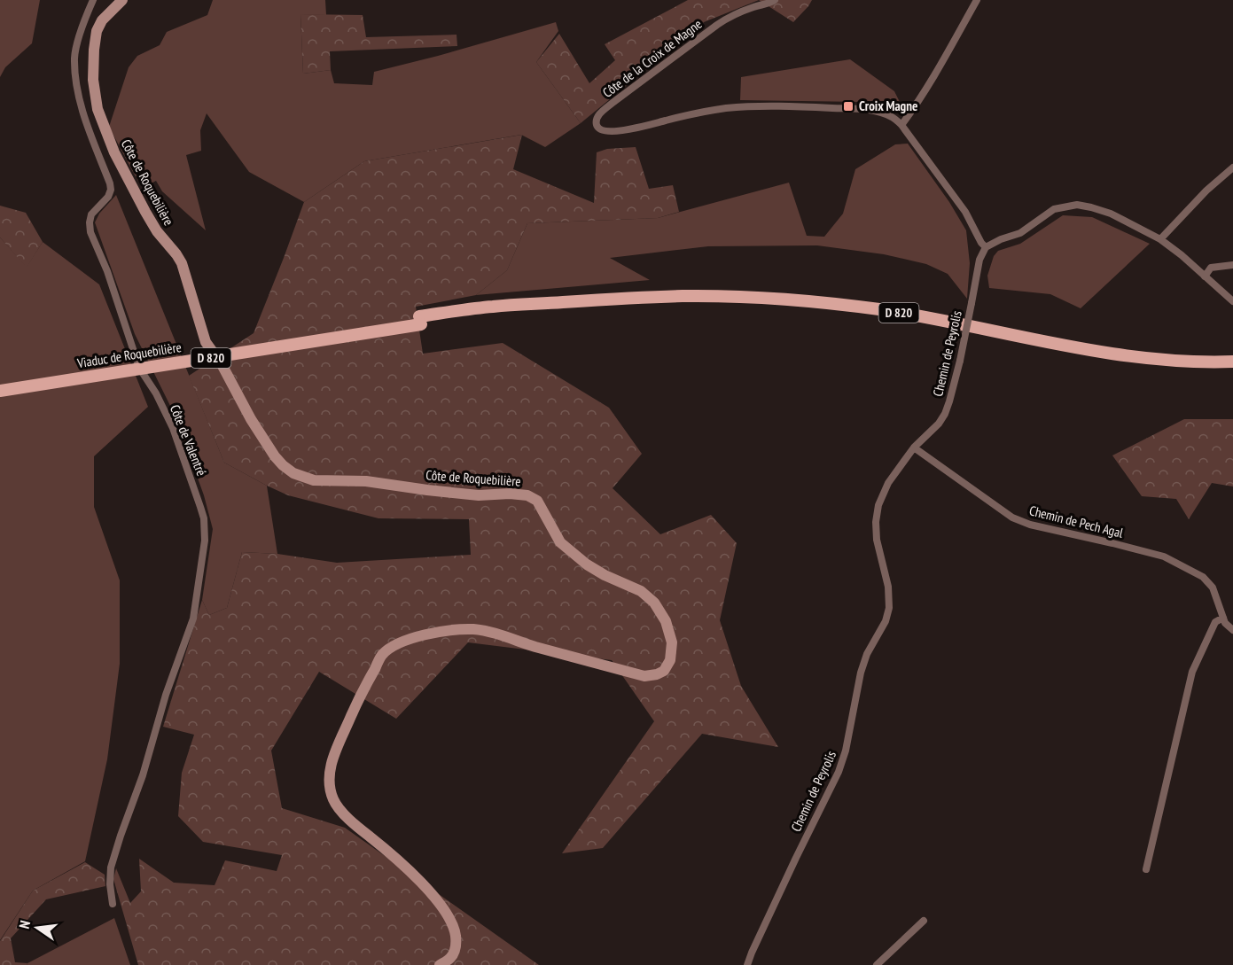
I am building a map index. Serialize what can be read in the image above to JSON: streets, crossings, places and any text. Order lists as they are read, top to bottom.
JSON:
{
  "streets": {
    "main road": ["D 820", "Viaduc de Roquebilière"],
    "street": [
      "Côte de la Croix de Magne",
      "Côte de Roquebilière",
      "Chemin de Peyrolis",
      "Côte de Valentré",
      "Chemin de Pech Agal"
    ]
  },
  "crossings": [
    ["Côte de la Croix de Magne", "Chemin de Peyrolis"],
    ["D 820", "Viaduc de Roquebilière"],
    ["Chemin de Peyrolis", "Chemin de Pech Agal"]
  ],
  "places": {
    "transit": ["Croix Magne"]
  },
  "north": "left"
}
